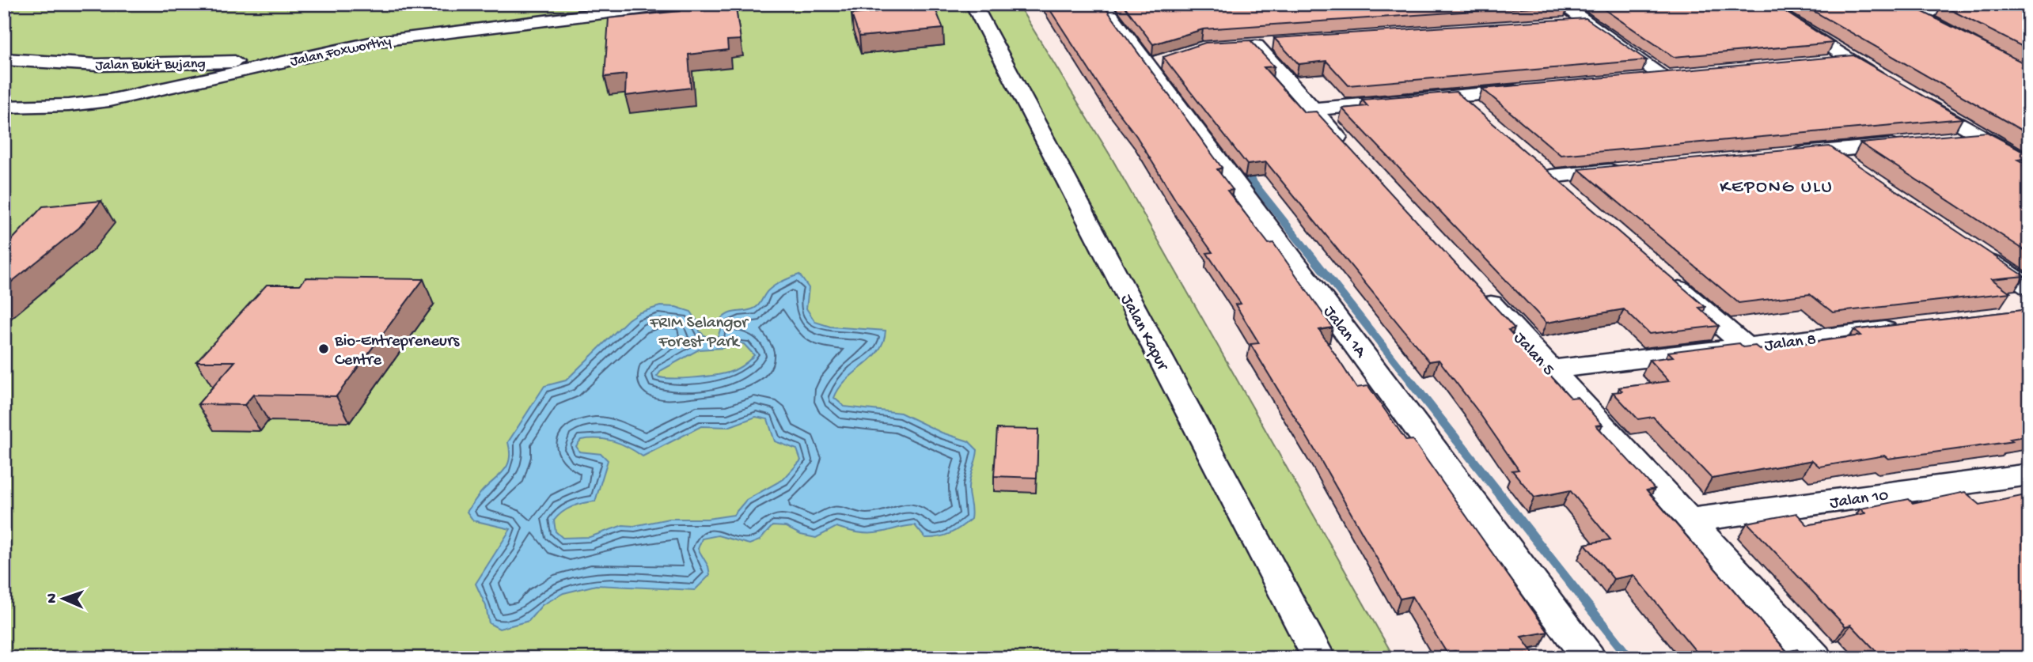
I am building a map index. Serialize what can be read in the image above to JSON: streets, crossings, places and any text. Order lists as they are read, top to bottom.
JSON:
{
  "streets": {
    "street": [
      "Jalan Foxworthy",
      "Jalan Bukit Bujang",
      "Jalan 1A",
      "Jalan Kapur",
      "Jalan 8",
      "Jalan 5",
      "Jalan 10"
    ]
  },
  "crossings": [
    ["Jalan Foxworthy", "Jalan Bukit Bujang"],
    ["Jalan 8", "Jalan 5"],
    ["Jalan 5", "Jalan 10"]
  ],
  "districts": ["KEPONG ULU"],
  "parks": ["FRIM Selangor Forest Park"],
  "places": ["Bio-Entrepreneurs Centre"],
  "north": "left"
}
